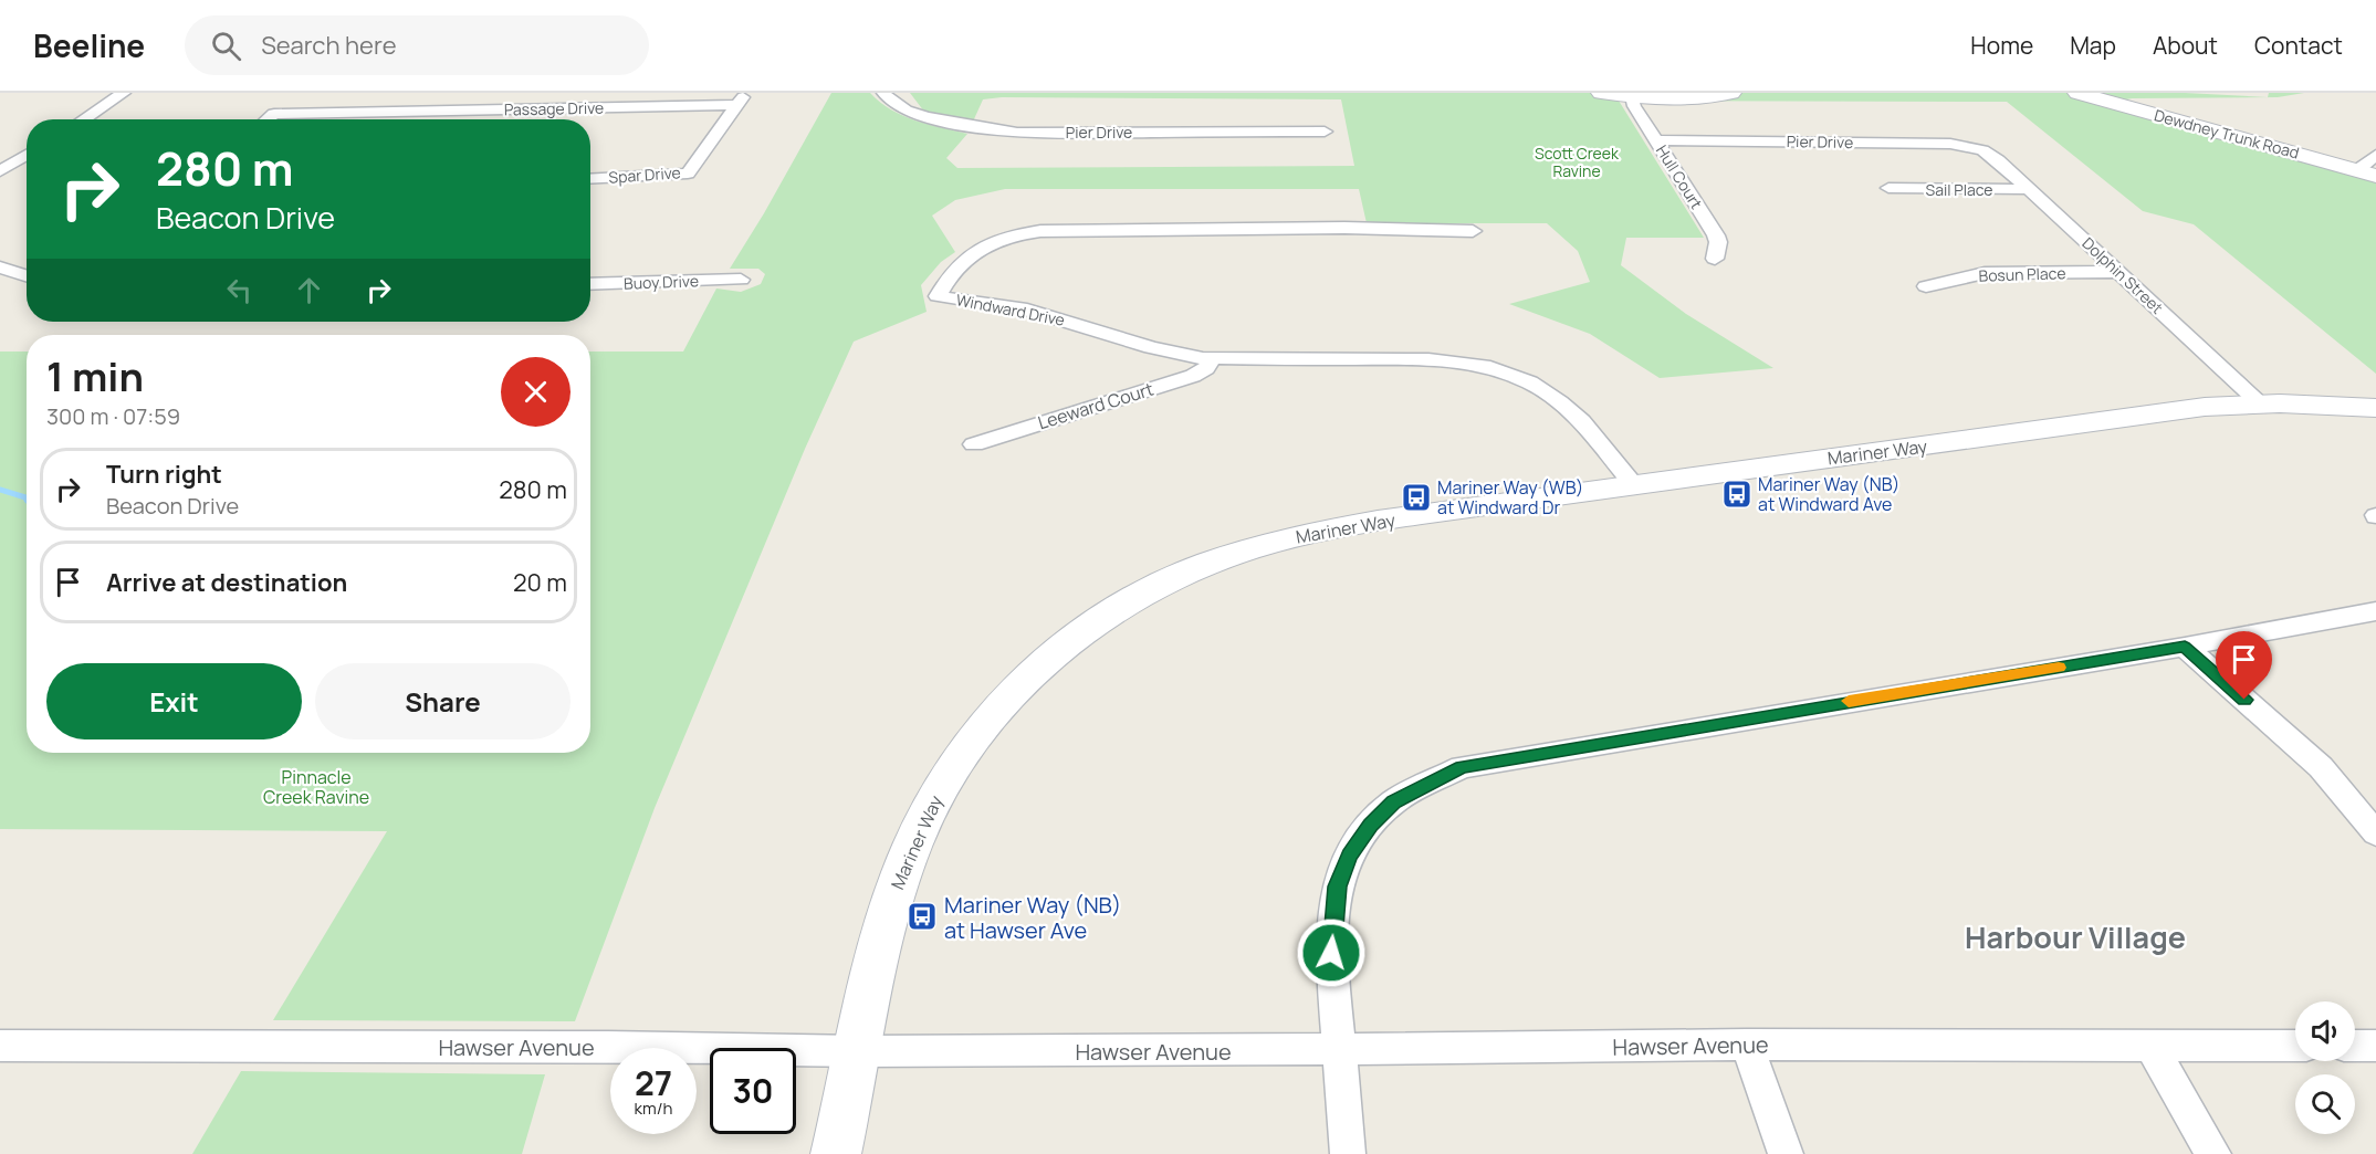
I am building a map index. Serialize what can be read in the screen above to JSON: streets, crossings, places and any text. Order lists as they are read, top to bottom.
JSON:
{
  "streets": {
    "main road": ["Dewdney Trunk Road", "Mariner Way"],
    "street": [
      "Passage Drive",
      "Pier Drive",
      "Spar Drive",
      "Hull Court",
      "Sail Place",
      "Bosun Place",
      "Dolphin Street",
      "Buoy Drive",
      "Windward Drive",
      "Leeward Court",
      "Hawser Avenue"
    ]
  },
  "crossings": [
    ["Passage Drive", "Spar Drive"],
    ["Pier Drive", "Hull Court"],
    ["Pier Drive", "Dolphin Street"],
    ["Sail Place", "Dolphin Street"],
    ["Bosun Place", "Dolphin Street"],
    ["Dolphin Street", "Mariner Way"],
    ["Windward Drive", "Leeward Court"],
    ["Windward Drive", "Mariner Way"],
    ["Mariner Way", "Hawser Avenue"]
  ],
  "districts": ["Harbour Village"],
  "parks": ["Scott Creek Ravine", "Pinnacle Creek Ravine"],
  "places": {
    "bus stop": ["Mariner Way (NB) at Windward Ave", "Mariner Way (WB) at Windward Dr", "Mariner Way (NB) at Hawser Ave"]
  },
  "page": {
    "header": "Beeline",
    "search": "Search here",
    "nav": [
      "Home",
      "Map",
      "About",
      "Contact"
    ],
    "turn": ["280 m", "Beacon Drive"],
    "heading": ["1 min", "300 m · 07:59"],
    "list": [
      {
        "name": "Turn right",
        "note": "Beacon Drive",
        "value": "280 m"
      },
      {
        "name": "Arrive at destination",
        "value": "20 m"
      }
    ],
    "buttons": ["Exit", "Share"],
    "speed": "27 km/h",
    "limit": "30"
  }
}
